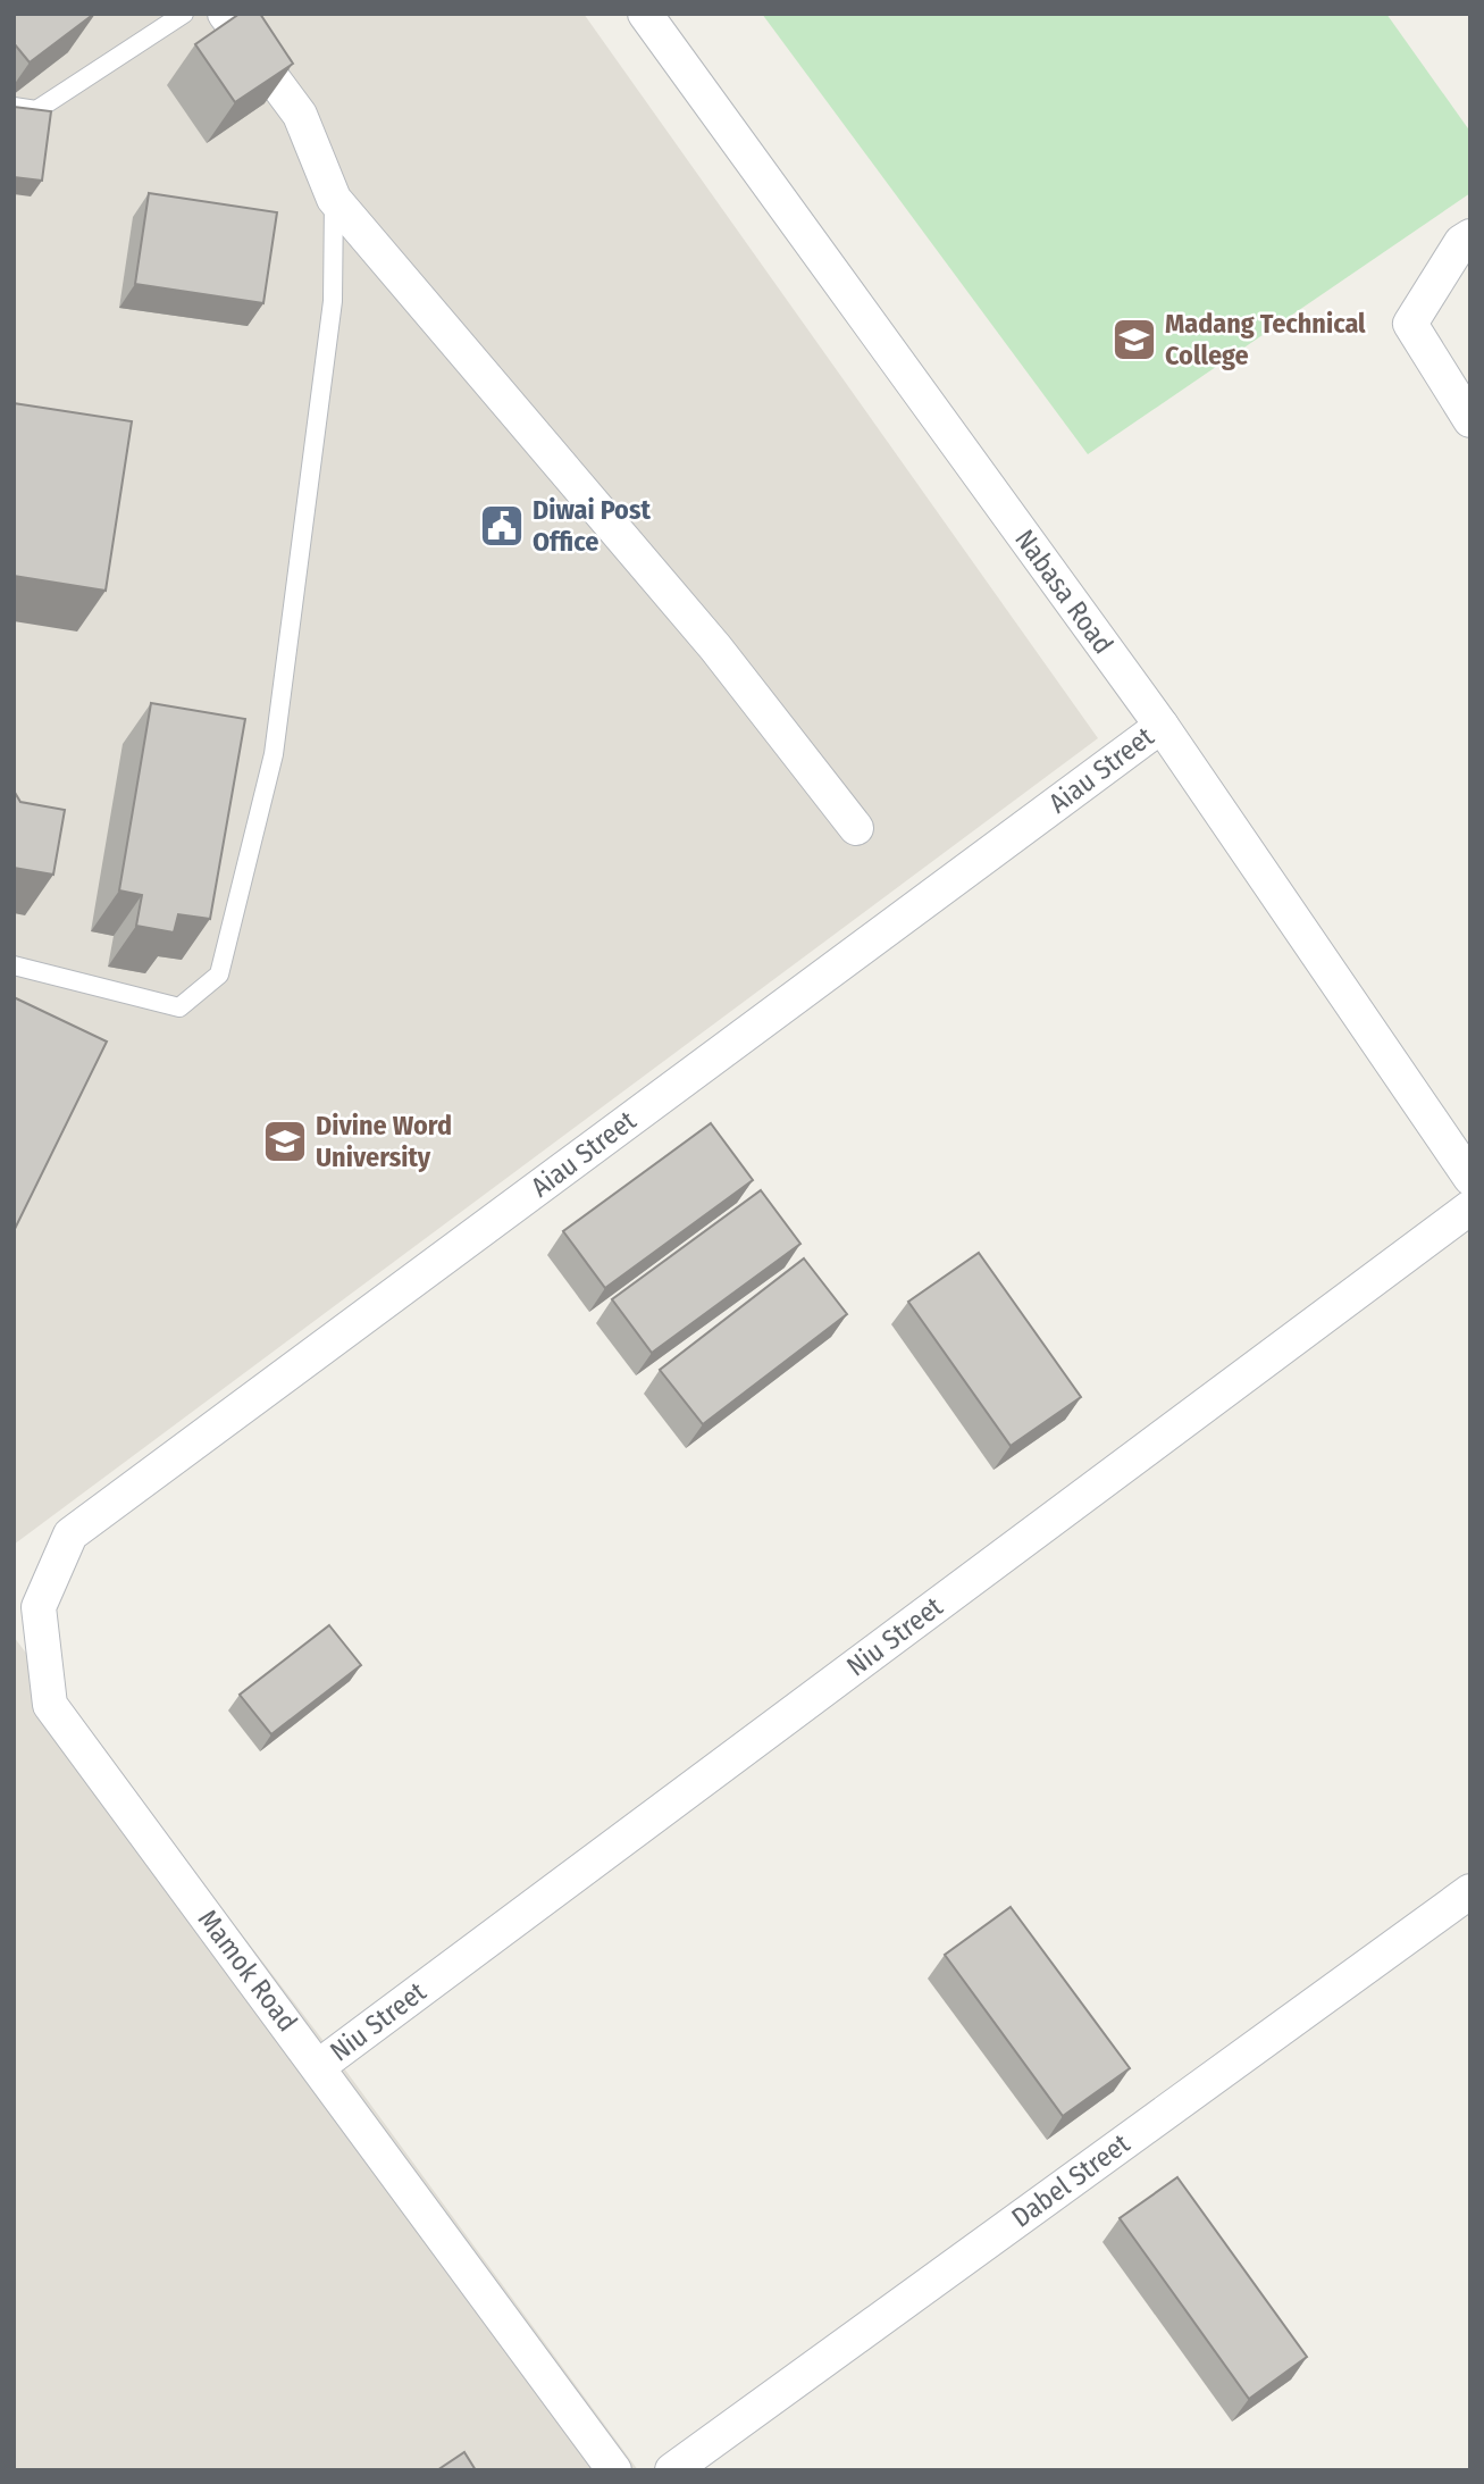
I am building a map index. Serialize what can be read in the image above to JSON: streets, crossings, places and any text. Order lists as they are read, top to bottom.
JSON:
{
  "streets": {
    "street": [
      "Nabasa Road",
      "Aiau Street",
      "Niu Street",
      "Mamok Road",
      "Dabel Street"
    ]
  },
  "crossings": [
    ["Nabasa Road", "Aiau Street"],
    ["Aiau Street", "Mamok Road"],
    ["Niu Street", "Mamok Road"]
  ],
  "places": {
    "school or university": ["Madang Technical College", "Divine Word University"],
    "public building": ["Diwai Post Office"]
  }
}
